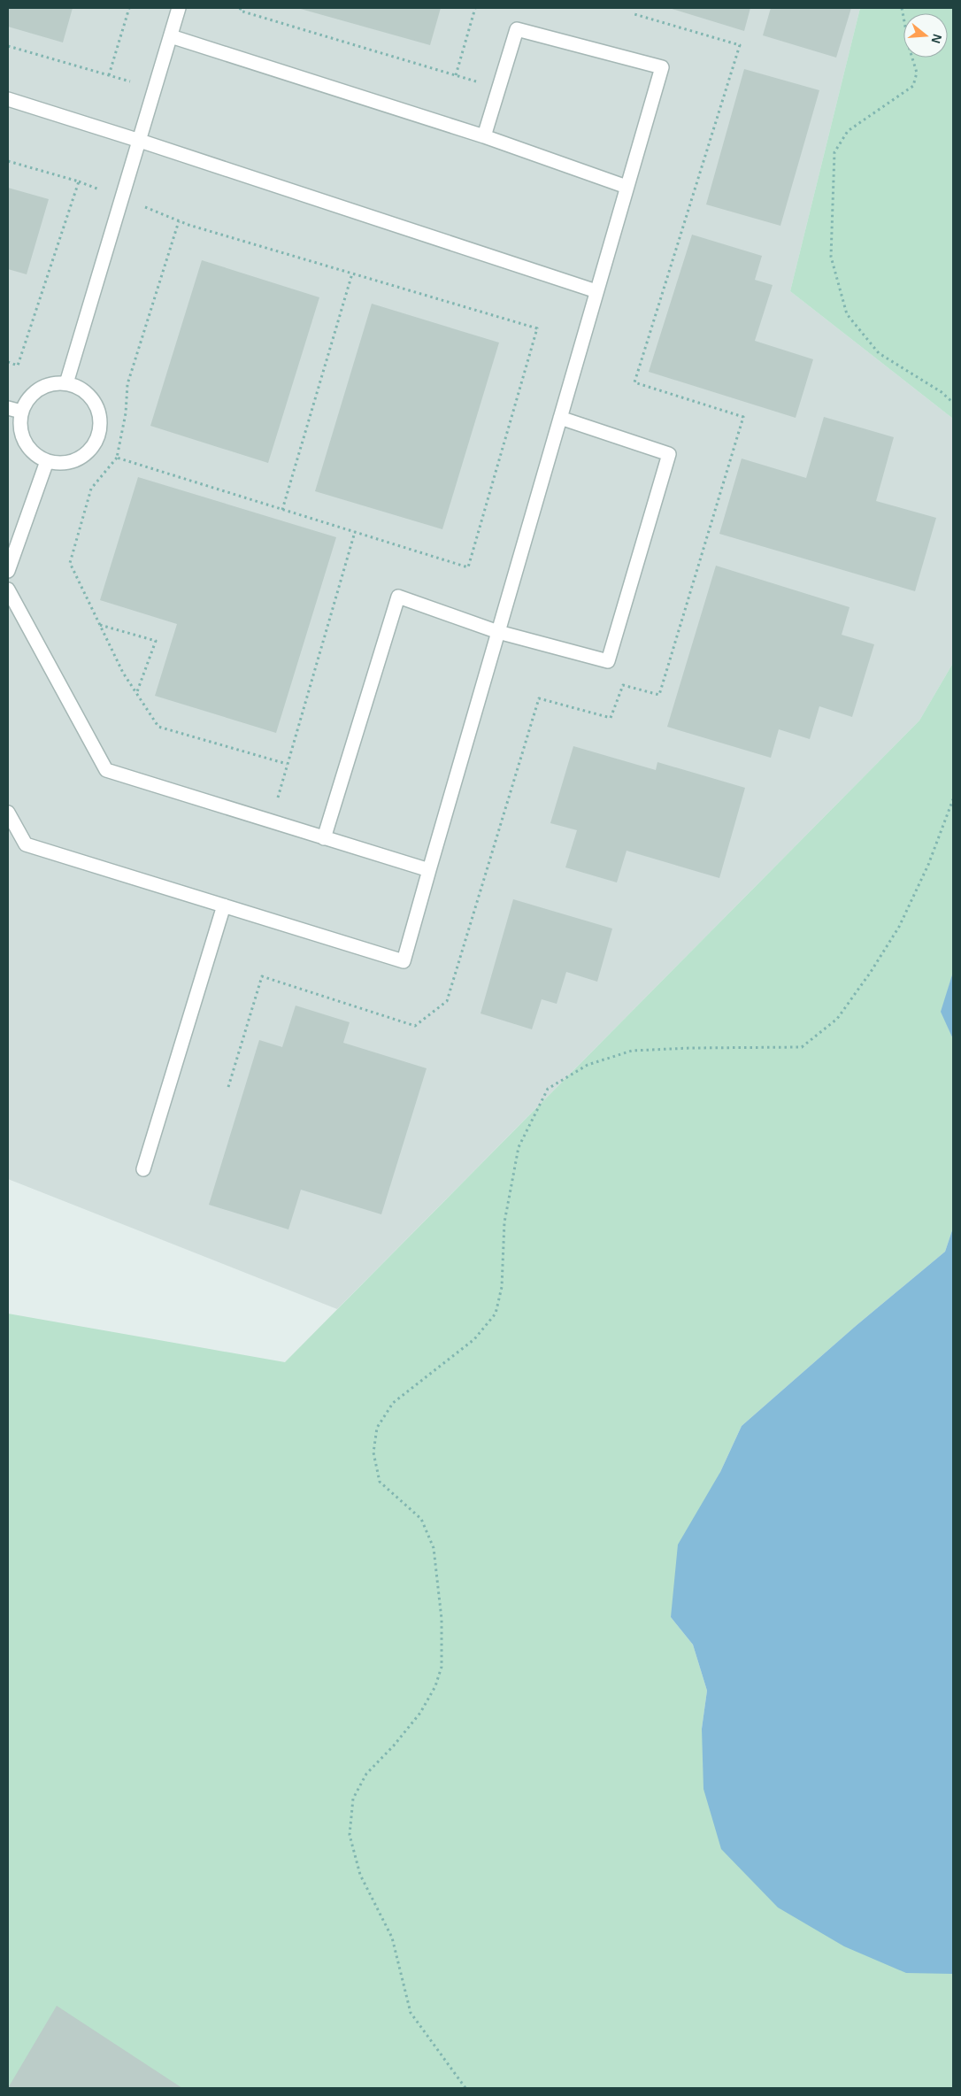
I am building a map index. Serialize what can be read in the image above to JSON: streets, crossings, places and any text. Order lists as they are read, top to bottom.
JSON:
{
  "north": "right"
}
